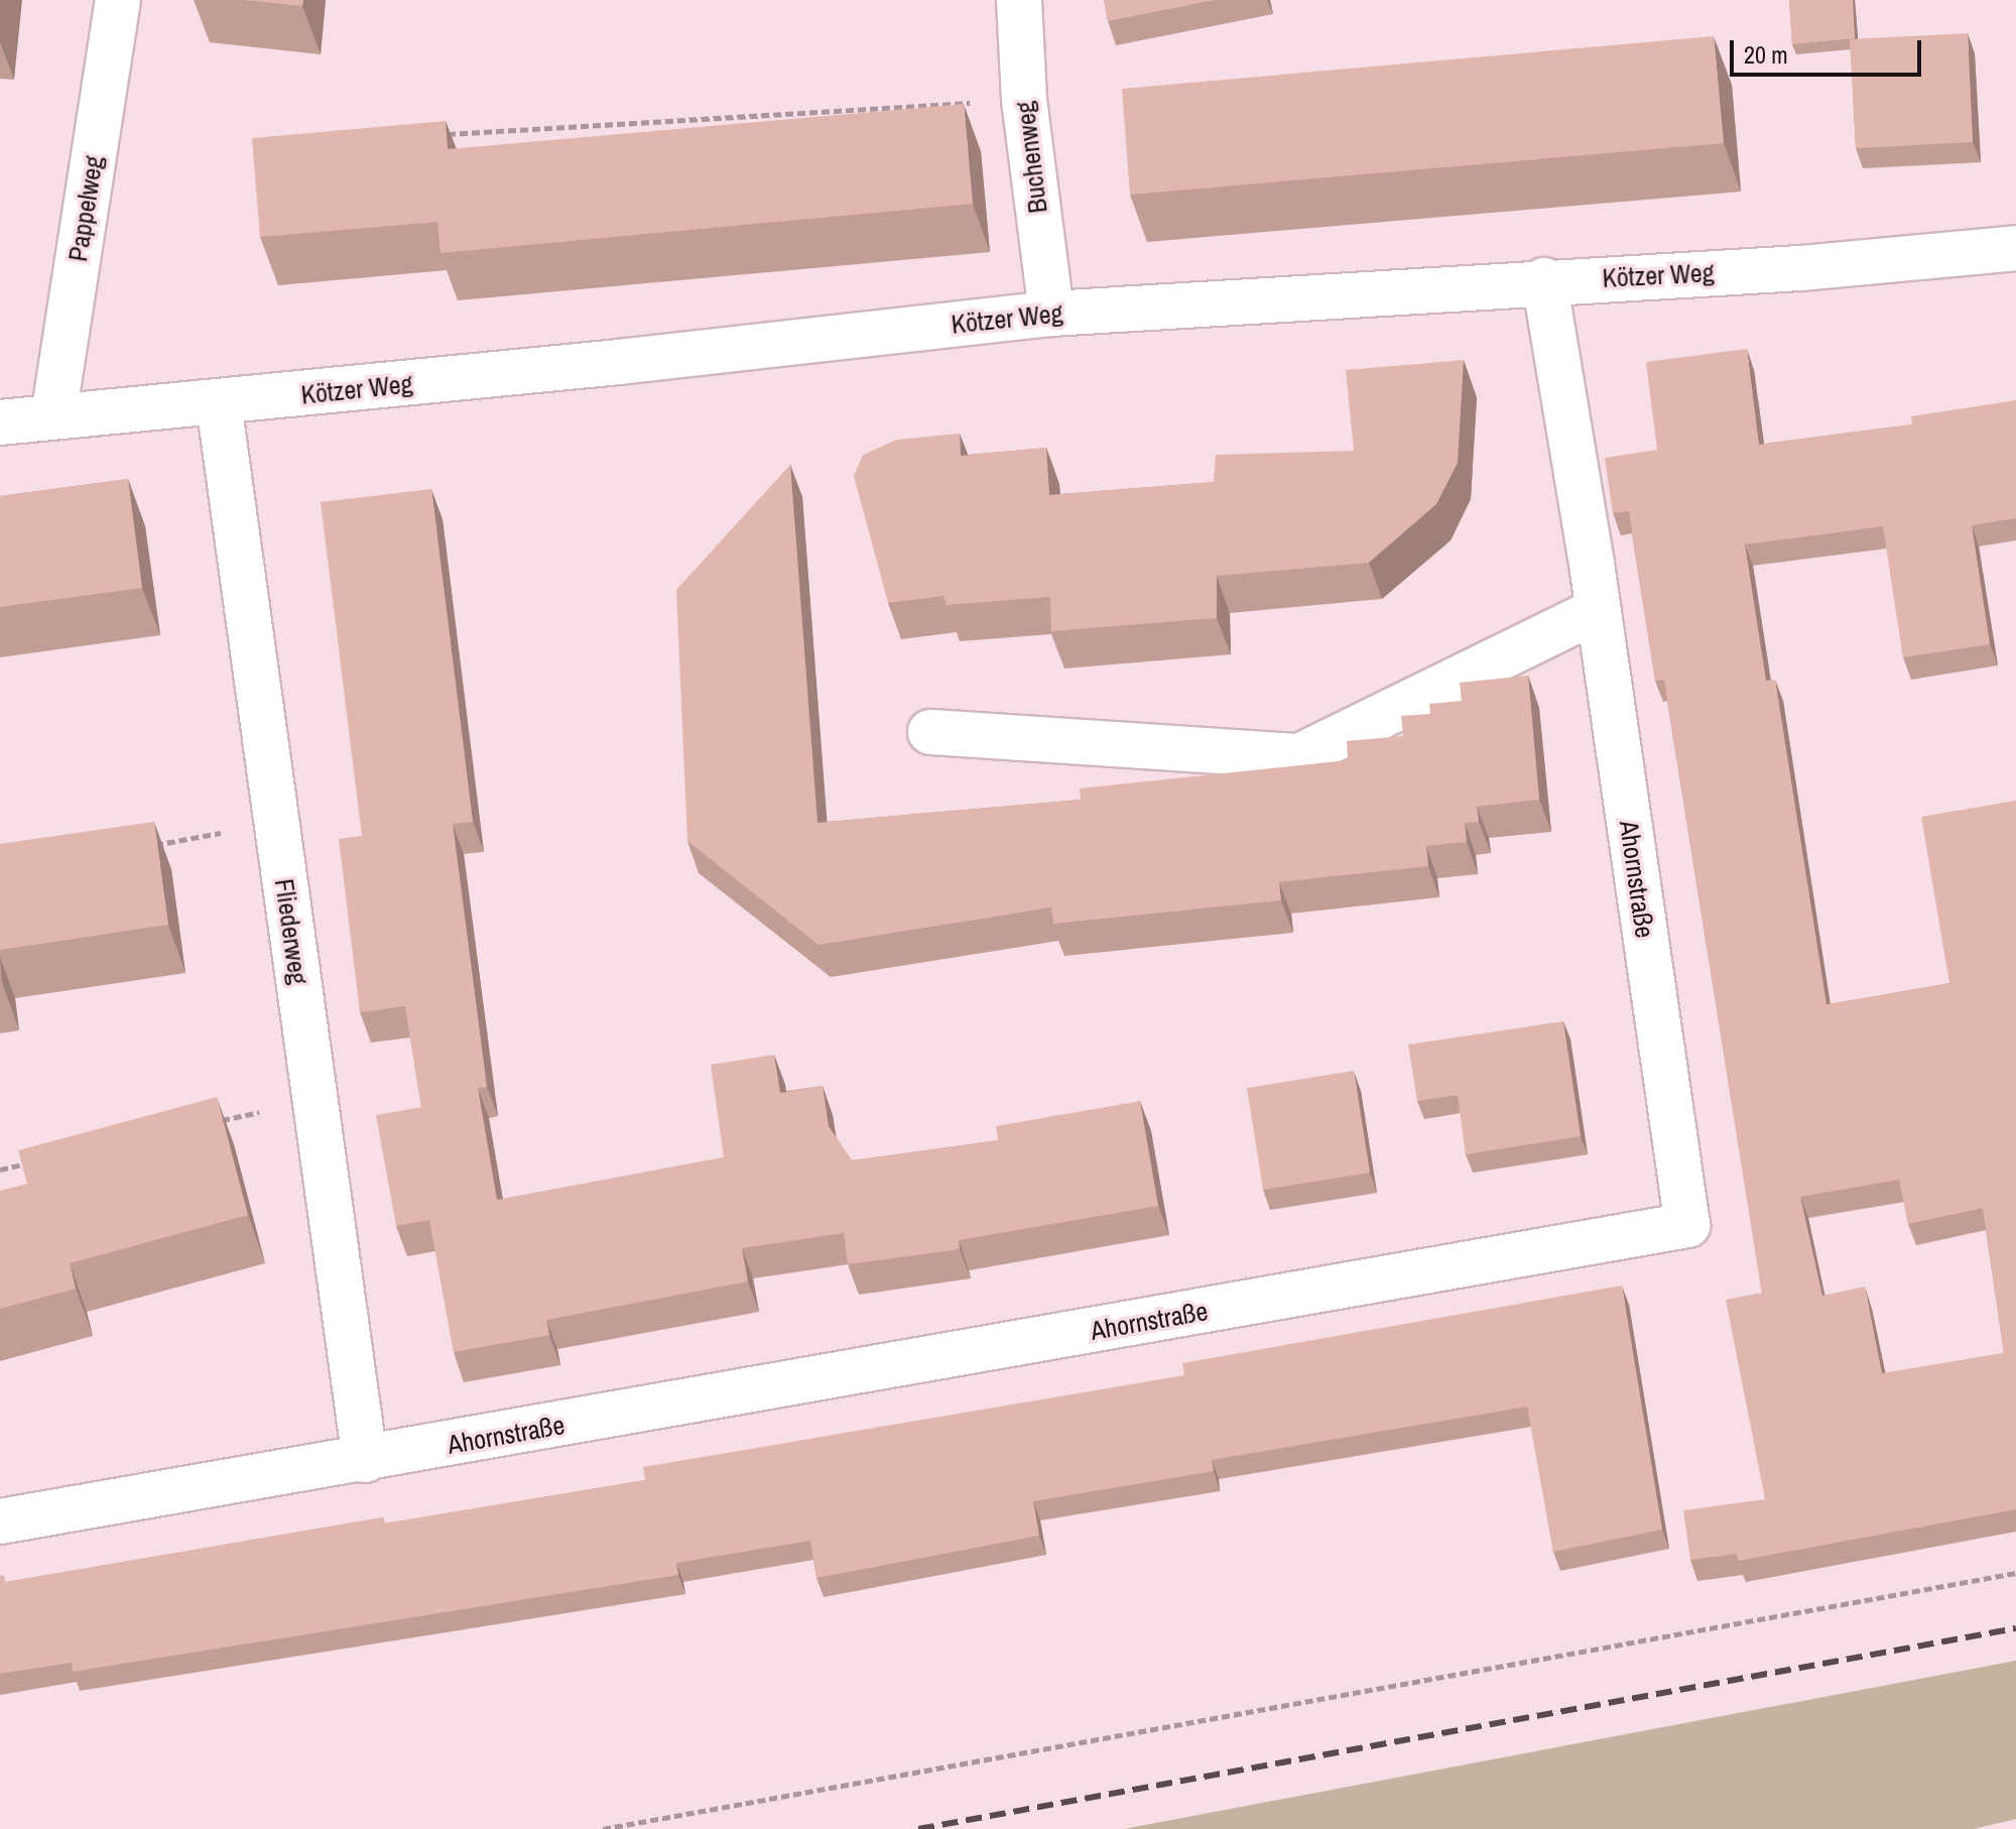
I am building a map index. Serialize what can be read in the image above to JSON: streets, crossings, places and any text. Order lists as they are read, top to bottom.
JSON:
{
  "streets": {
    "street": [
      "Buchenweg",
      "Pappelweg",
      "Kötzer Weg",
      "Ahornstraße",
      "Fliederweg"
    ]
  },
  "crossings": [
    ["Buchenweg", "Kötzer Weg"],
    ["Pappelweg", "Kötzer Weg"],
    ["Kötzer Weg", "Ahornstraße"],
    ["Kötzer Weg", "Fliederweg"],
    ["Ahornstraße", "Fliederweg"]
  ],
  "scale_bar": "20 m"
}
